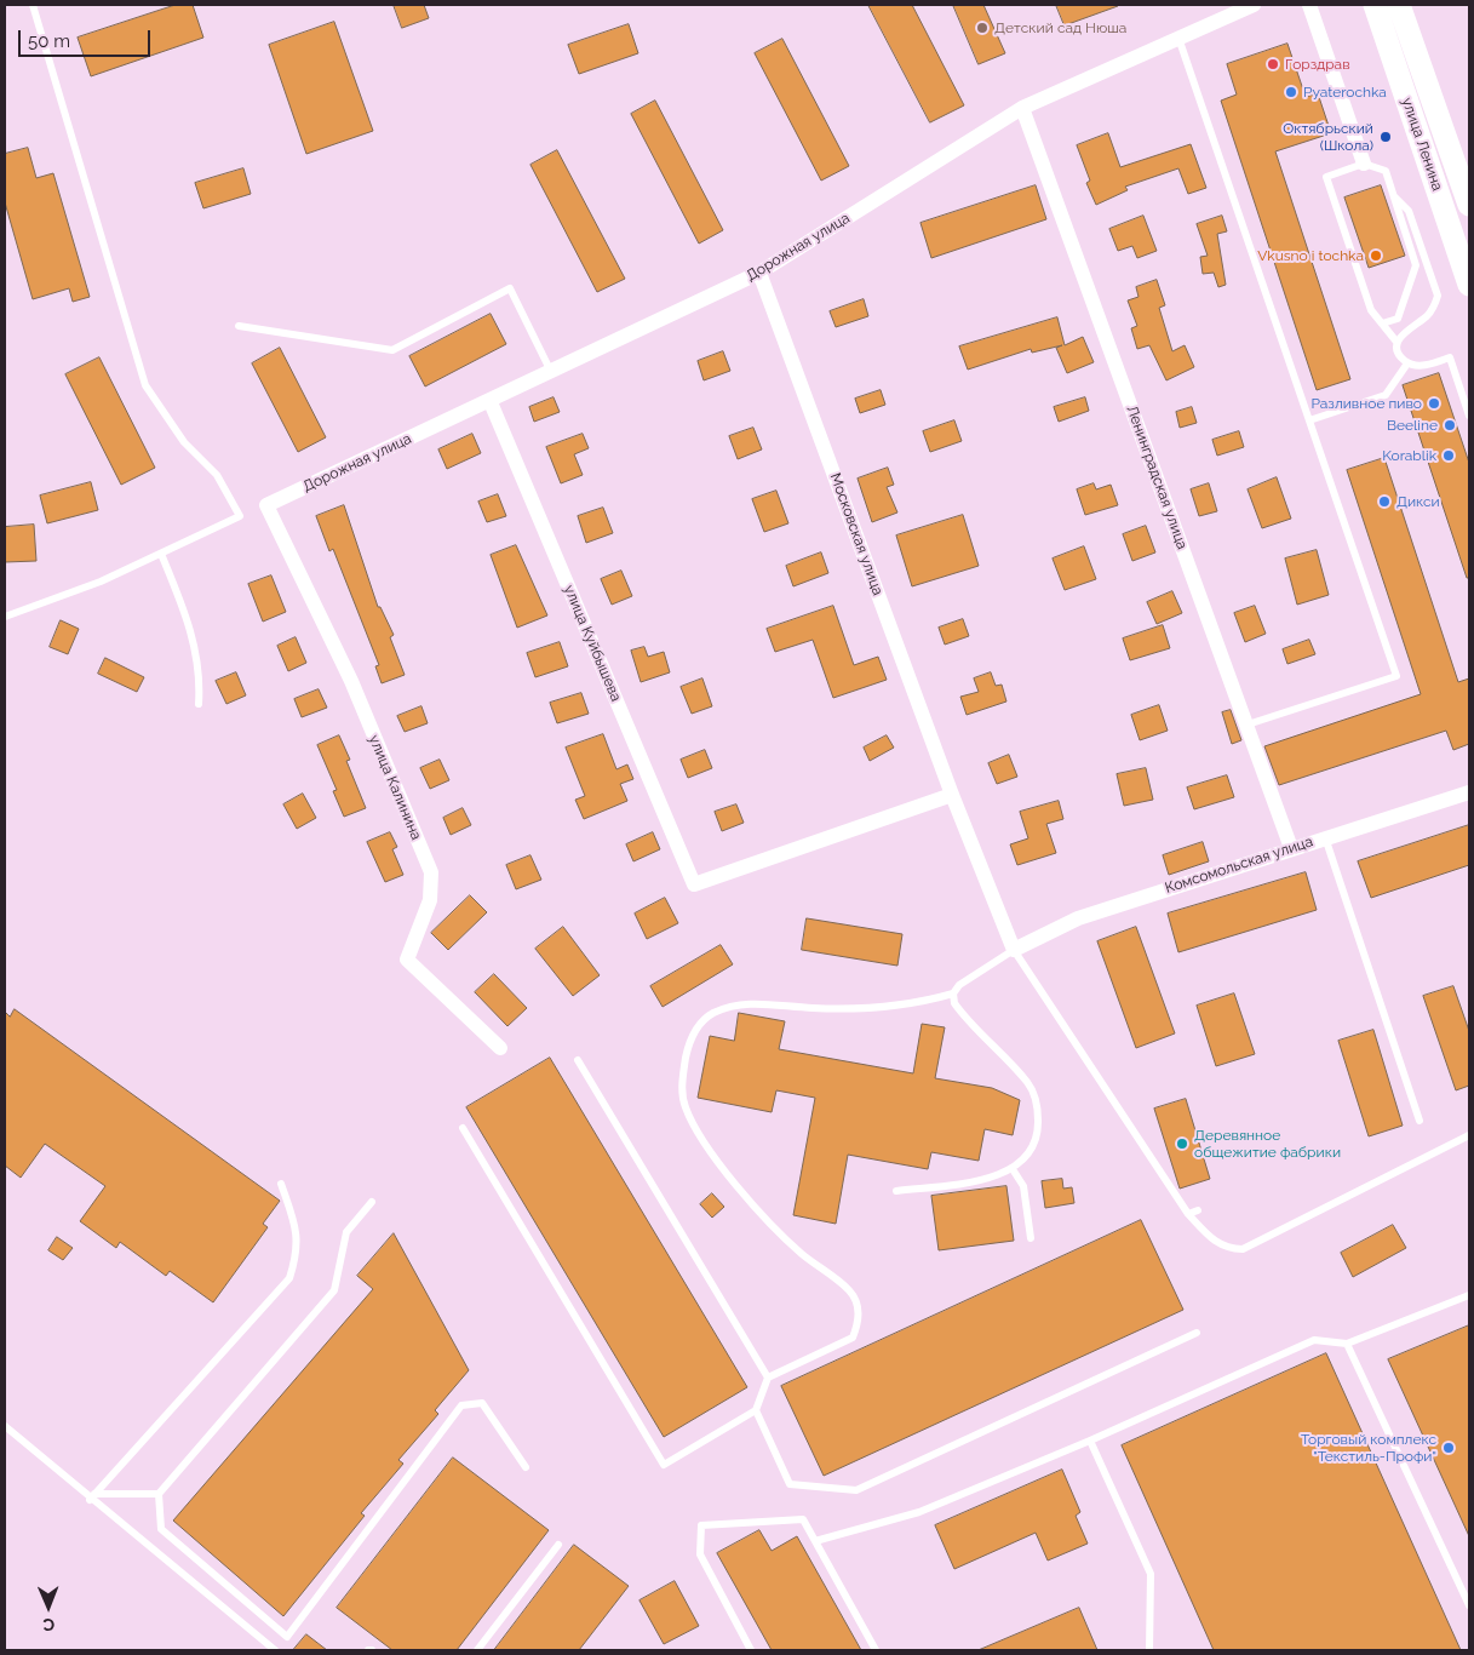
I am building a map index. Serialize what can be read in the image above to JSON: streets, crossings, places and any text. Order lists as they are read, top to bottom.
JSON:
{
  "streets": {
    "main road": ["улица Ленина"],
    "street": [
      "Дорожная улица",
      "Ленинградская улица",
      "Московская улица",
      "улица Куйбышева",
      "улица Калинина",
      "Комсомольская улица"
    ]
  },
  "crossings": [
    ["Дорожная улица", "Ленинградская улица"],
    ["Дорожная улица", "Московская улица"],
    ["Дорожная улица", "улица Куйбышева"],
    ["Дорожная улица", "улица Калинина"],
    ["Ленинградская улица", "Комсомольская улица"],
    ["Московская улица", "улица Куйбышева"],
    ["Московская улица", "Комсомольская улица"]
  ],
  "places": [
    "Детский сад Нюша",
    "Горздрав",
    "Pyaterochka",
    "Октябрьский (Школа)",
    "Vkusno i tochka",
    "Разливное пиво",
    "Beeline",
    "Korablik",
    "Дикси",
    "Деревянное общежитие фабрики",
    "Торговый комплекс \"Текстиль-Профи\""
  ],
  "scale_bar": "50 m",
  "north": "bottom"
}
